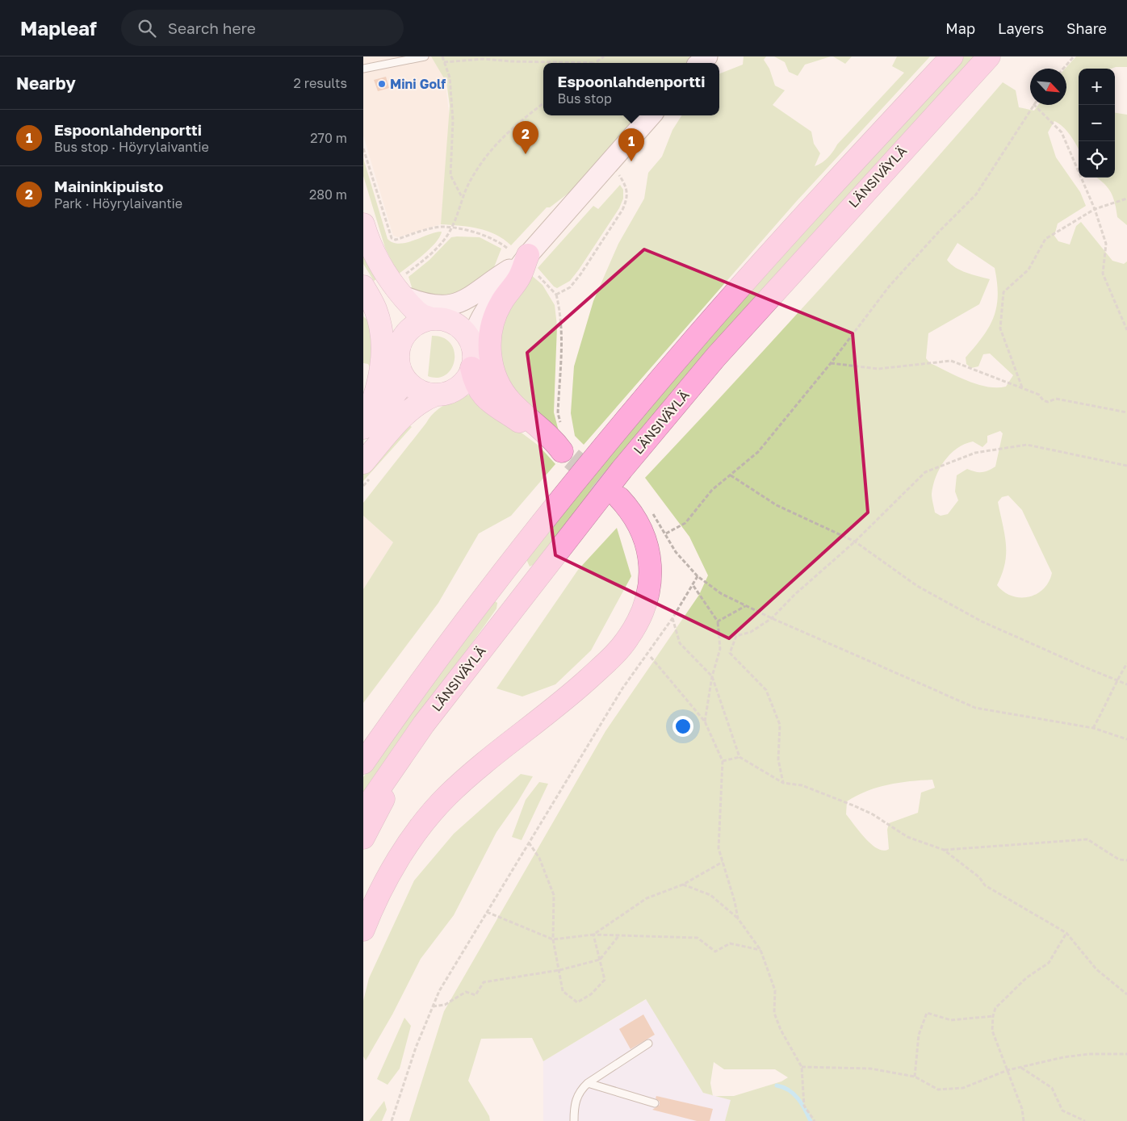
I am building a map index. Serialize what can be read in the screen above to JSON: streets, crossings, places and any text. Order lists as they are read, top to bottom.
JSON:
{
  "streets": {
    "highway": ["LÄNSIVÄYLÄ"]
  },
  "places": ["Mini Golf"],
  "north": "bottom right",
  "page": {
    "header": "Mapleaf",
    "search": "Search here",
    "nav": ["Map", "Layers", "Share"],
    "heading": ["Nearby", "2 results"],
    "popup": ["Espoonlahdenportti", "Bus stop"],
    "map_buttons": ["+", "−"],
    "list": [
      {
        "mark": "1",
        "name": "Espoonlahdenportti",
        "note": "Bus stop · Höyrylaivantie",
        "value": "270 m"
      },
      {
        "mark": "2",
        "name": "Maininkipuisto",
        "note": "Park · Höyrylaivantie",
        "value": "280 m"
      }
    ],
    "pins": ["2", "1"]
  }
}
